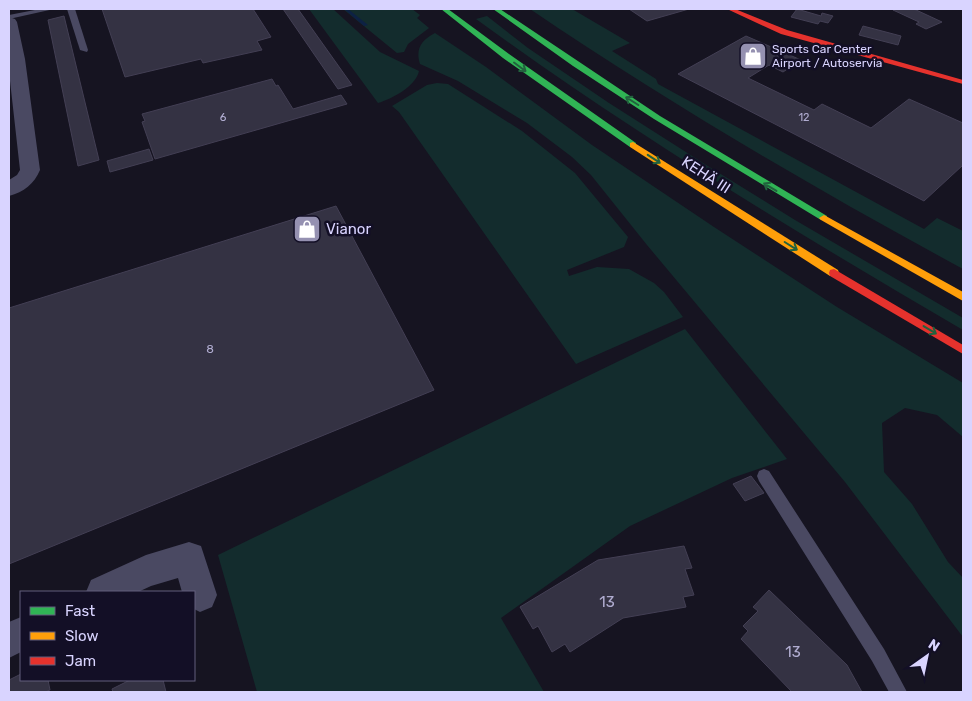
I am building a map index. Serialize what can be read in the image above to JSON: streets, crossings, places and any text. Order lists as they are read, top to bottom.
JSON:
{
  "streets": {
    "main road": ["KEHÄ III"]
  },
  "places": {
    "shop": ["Sports Car Center Airport / Autoservia", "Vianor"]
  },
  "house_numbers": [
    "6",
    "12",
    "8",
    "13",
    "13"
  ],
  "legend": ["Fast", "Slow", "Jam"],
  "north": "top right"
}
